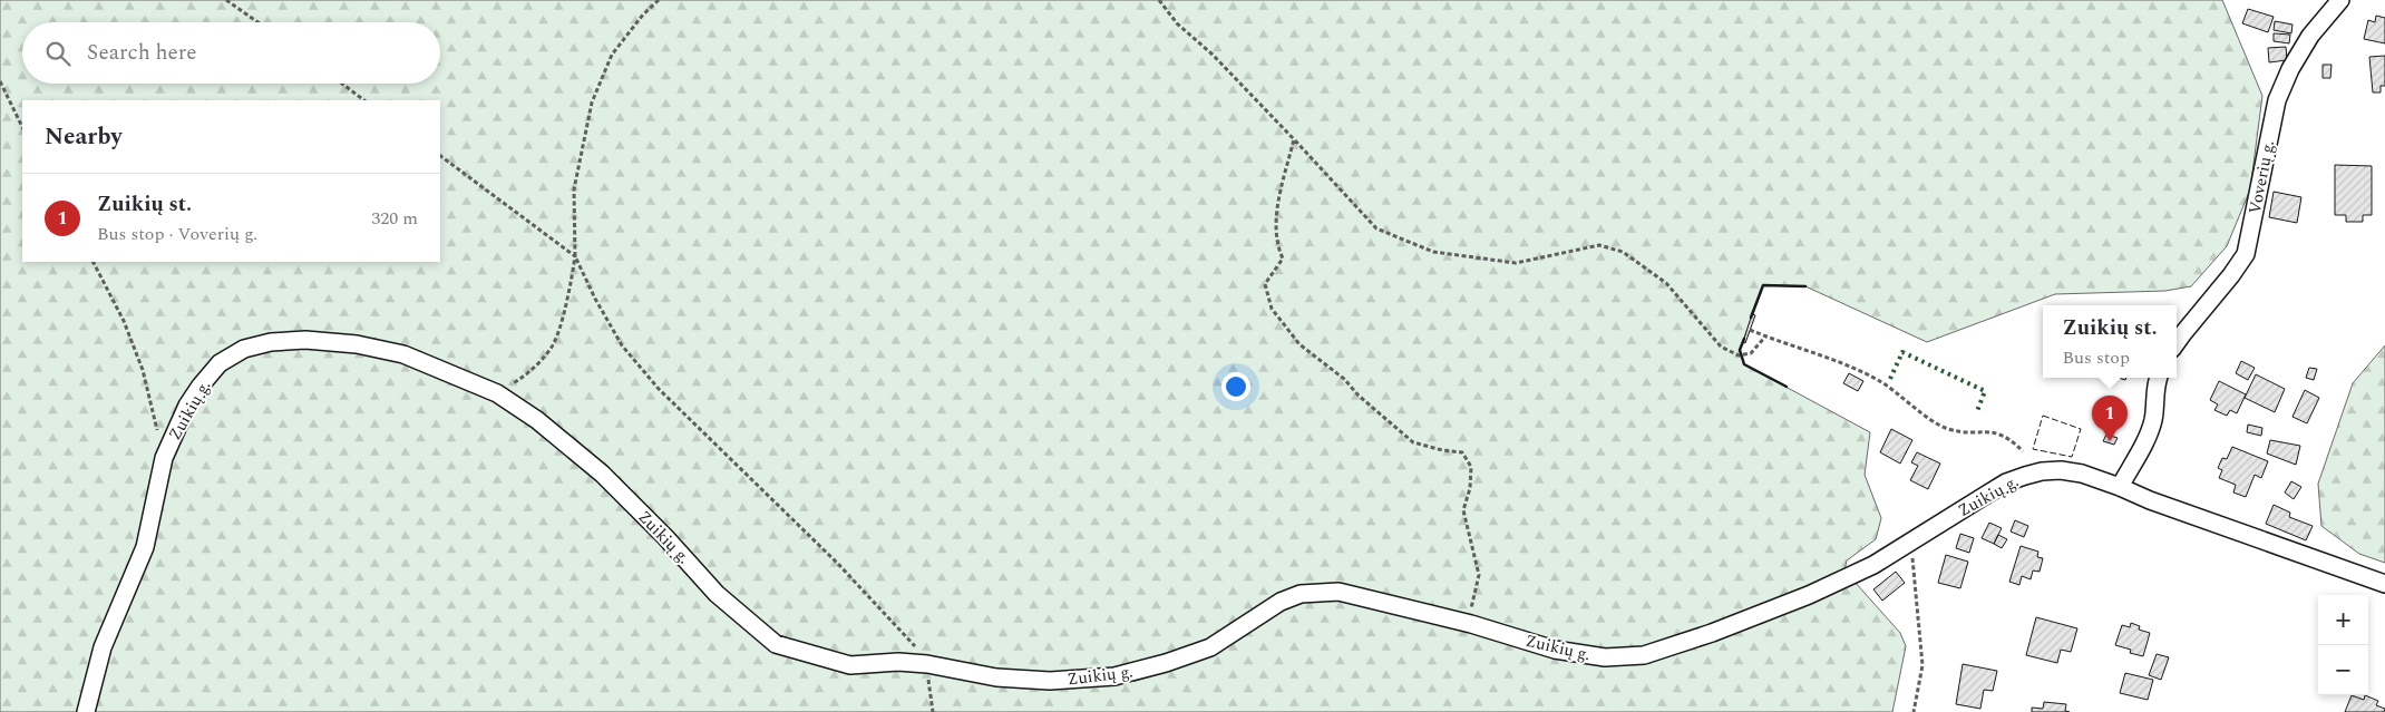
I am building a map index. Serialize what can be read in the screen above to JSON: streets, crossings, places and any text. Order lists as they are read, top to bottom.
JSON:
{
  "streets": {
    "street": ["Voverių g.", "Zuikių g."]
  },
  "page": {
    "search": "Search here",
    "heading": "Nearby",
    "list": [
      {
        "mark": "1",
        "name": "Zuikių st.",
        "note": "Bus stop · Voverių g.",
        "value": "320 m"
      }
    ],
    "popup": ["Zuikių st.", "Bus stop"],
    "pins": "1",
    "map_buttons": ["+", "−"]
  }
}
